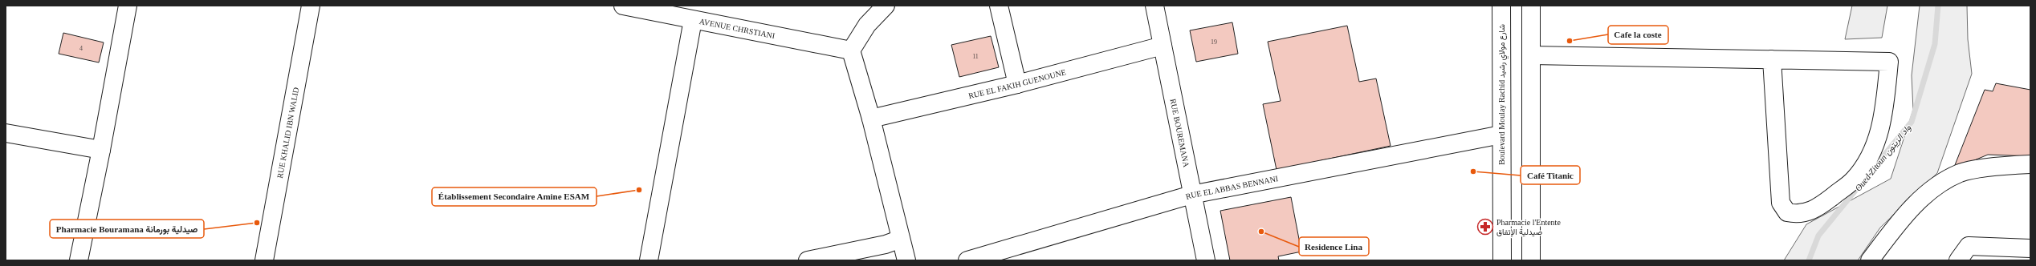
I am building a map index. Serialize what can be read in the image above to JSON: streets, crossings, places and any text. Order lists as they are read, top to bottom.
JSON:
{
  "streets": {
    "street": [
      "AVENUE CHRSTIANI",
      "RUE EL FAKIH GUENOUNE",
      "Boulevard Moulay Rachid شارع مولاي رشيد",
      "RUE KHALID IBN WALID",
      "RUE BOUREMANA",
      "RUE EL ABBAS BENNANI"
    ]
  },
  "crossings": [
    ["RUE EL FAKIH GUENOUNE", "RUE BOUREMANA"],
    ["Boulevard Moulay Rachid شارع مولاي رشيد", "RUE EL ABBAS BENNANI"],
    ["RUE BOUREMANA", "RUE EL ABBAS BENNANI"]
  ],
  "water": ["Oued Zitoun واد الزيتون"],
  "places": {
    "other": [
      "Cafe la coste",
      "Café Titanic",
      "Établissement Secondaire Amine ESAM",
      "Pharmacie Bouramana صيدلية بورمانة",
      "Residence Lina"
    ],
    "pharmacy": ["Pharmacie l'Entente صيدلية الإتفاق"]
  },
  "house_numbers": ["19", "4", "11"]
}
